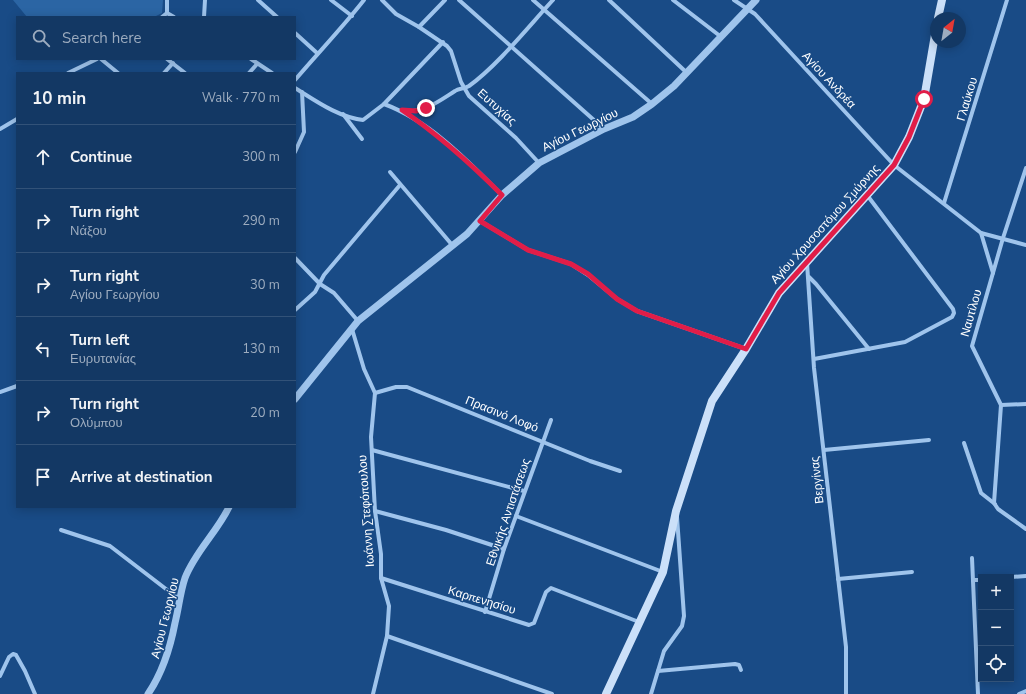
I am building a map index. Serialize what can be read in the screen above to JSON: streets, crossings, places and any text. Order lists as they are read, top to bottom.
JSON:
{
  "streets": {
    "main road": ["Αγίου Χρυσοστόμου Σμύρνης"],
    "street": [
      "Αγίου Ανδρέα",
      "Γλαύκου",
      "Ευτυχίας",
      "Αγίου Γεωργίου",
      "Ναυτίλου",
      "Πρασινό Λοφό",
      "Βεργίνας",
      "Ιωάννη Στεφόπουλου",
      "Εθνικής Αντιστάσεως",
      "Καρπενησίου"
    ]
  },
  "crossings": [
    ["Αγίου Ανδρέα", "Γλαύκου"],
    ["Αγίου Ανδρέα", "Αγίου Γεωργίου"],
    ["Αγίου Ανδρέα", "Αγίου Χρυσοστόμου Σμύρνης"],
    ["Ευτυχίας", "Αγίου Γεωργίου"],
    ["Αγίου Γεωργίου", "Ιωάννη Στεφόπουλου"],
    ["Αγίου Χρυσοστόμου Σμύρνης", "Βεργίνας"],
    ["Αγίου Χρυσοστόμου Σμύρνης", "Καρπενησίου"],
    ["Πρασινό Λοφό", "Ιωάννη Στεφόπουλου"],
    ["Πρασινό Λοφό", "Εθνικής Αντιστάσεως"],
    ["Ιωάννη Στεφόπουλου", "Καρπενησίου"],
    ["Εθνικής Αντιστάσεως", "Καρπενησίου"]
  ],
  "north": "top right",
  "page": {
    "search": "Search here",
    "heading": ["10 min", "Walk · 770 m"],
    "list": [
      ["Continue", "300 m"],
      ["Turn right", "Νάξου", "290 m"],
      ["Turn right", "Αγίου Γεωργίου", "30 m"],
      ["Turn left", "Ευρυτανίας", "130 m"],
      ["Turn right", "Ολύμπου", "20 m"],
      "Arrive at destination"
    ],
    "map_buttons": ["+", "−"]
  }
}
